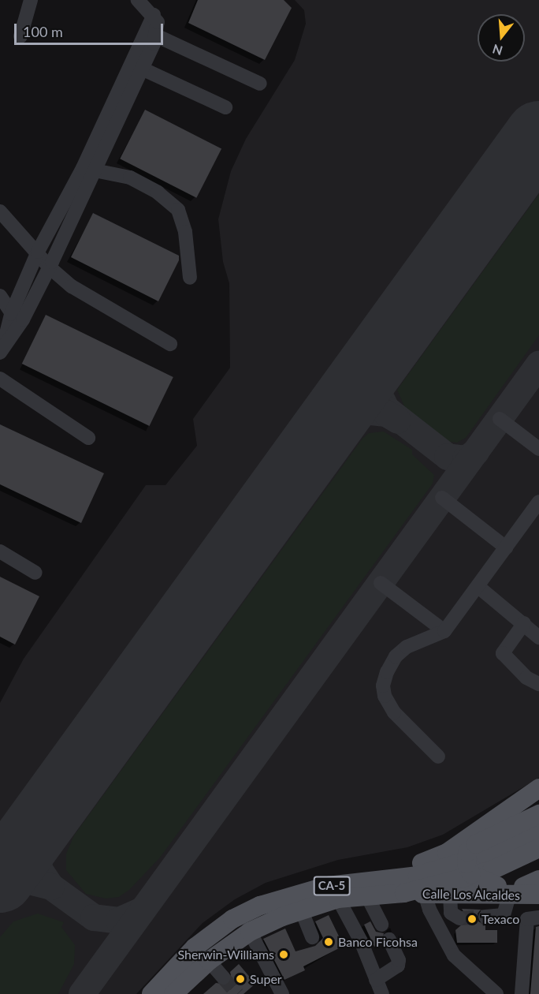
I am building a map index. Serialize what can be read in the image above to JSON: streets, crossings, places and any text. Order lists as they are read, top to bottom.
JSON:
{
  "streets": {
    "main road": ["CA-5", "Calle Los Alcaldes"]
  },
  "crossings": [
    ["CA-5", "Calle Los Alcaldes"]
  ],
  "places": [
    "Texaco",
    "Banco Ficohsa",
    "Sherwin-Williams",
    "Super"
  ],
  "scale_bar": "100 m",
  "north": "bottom"
}
